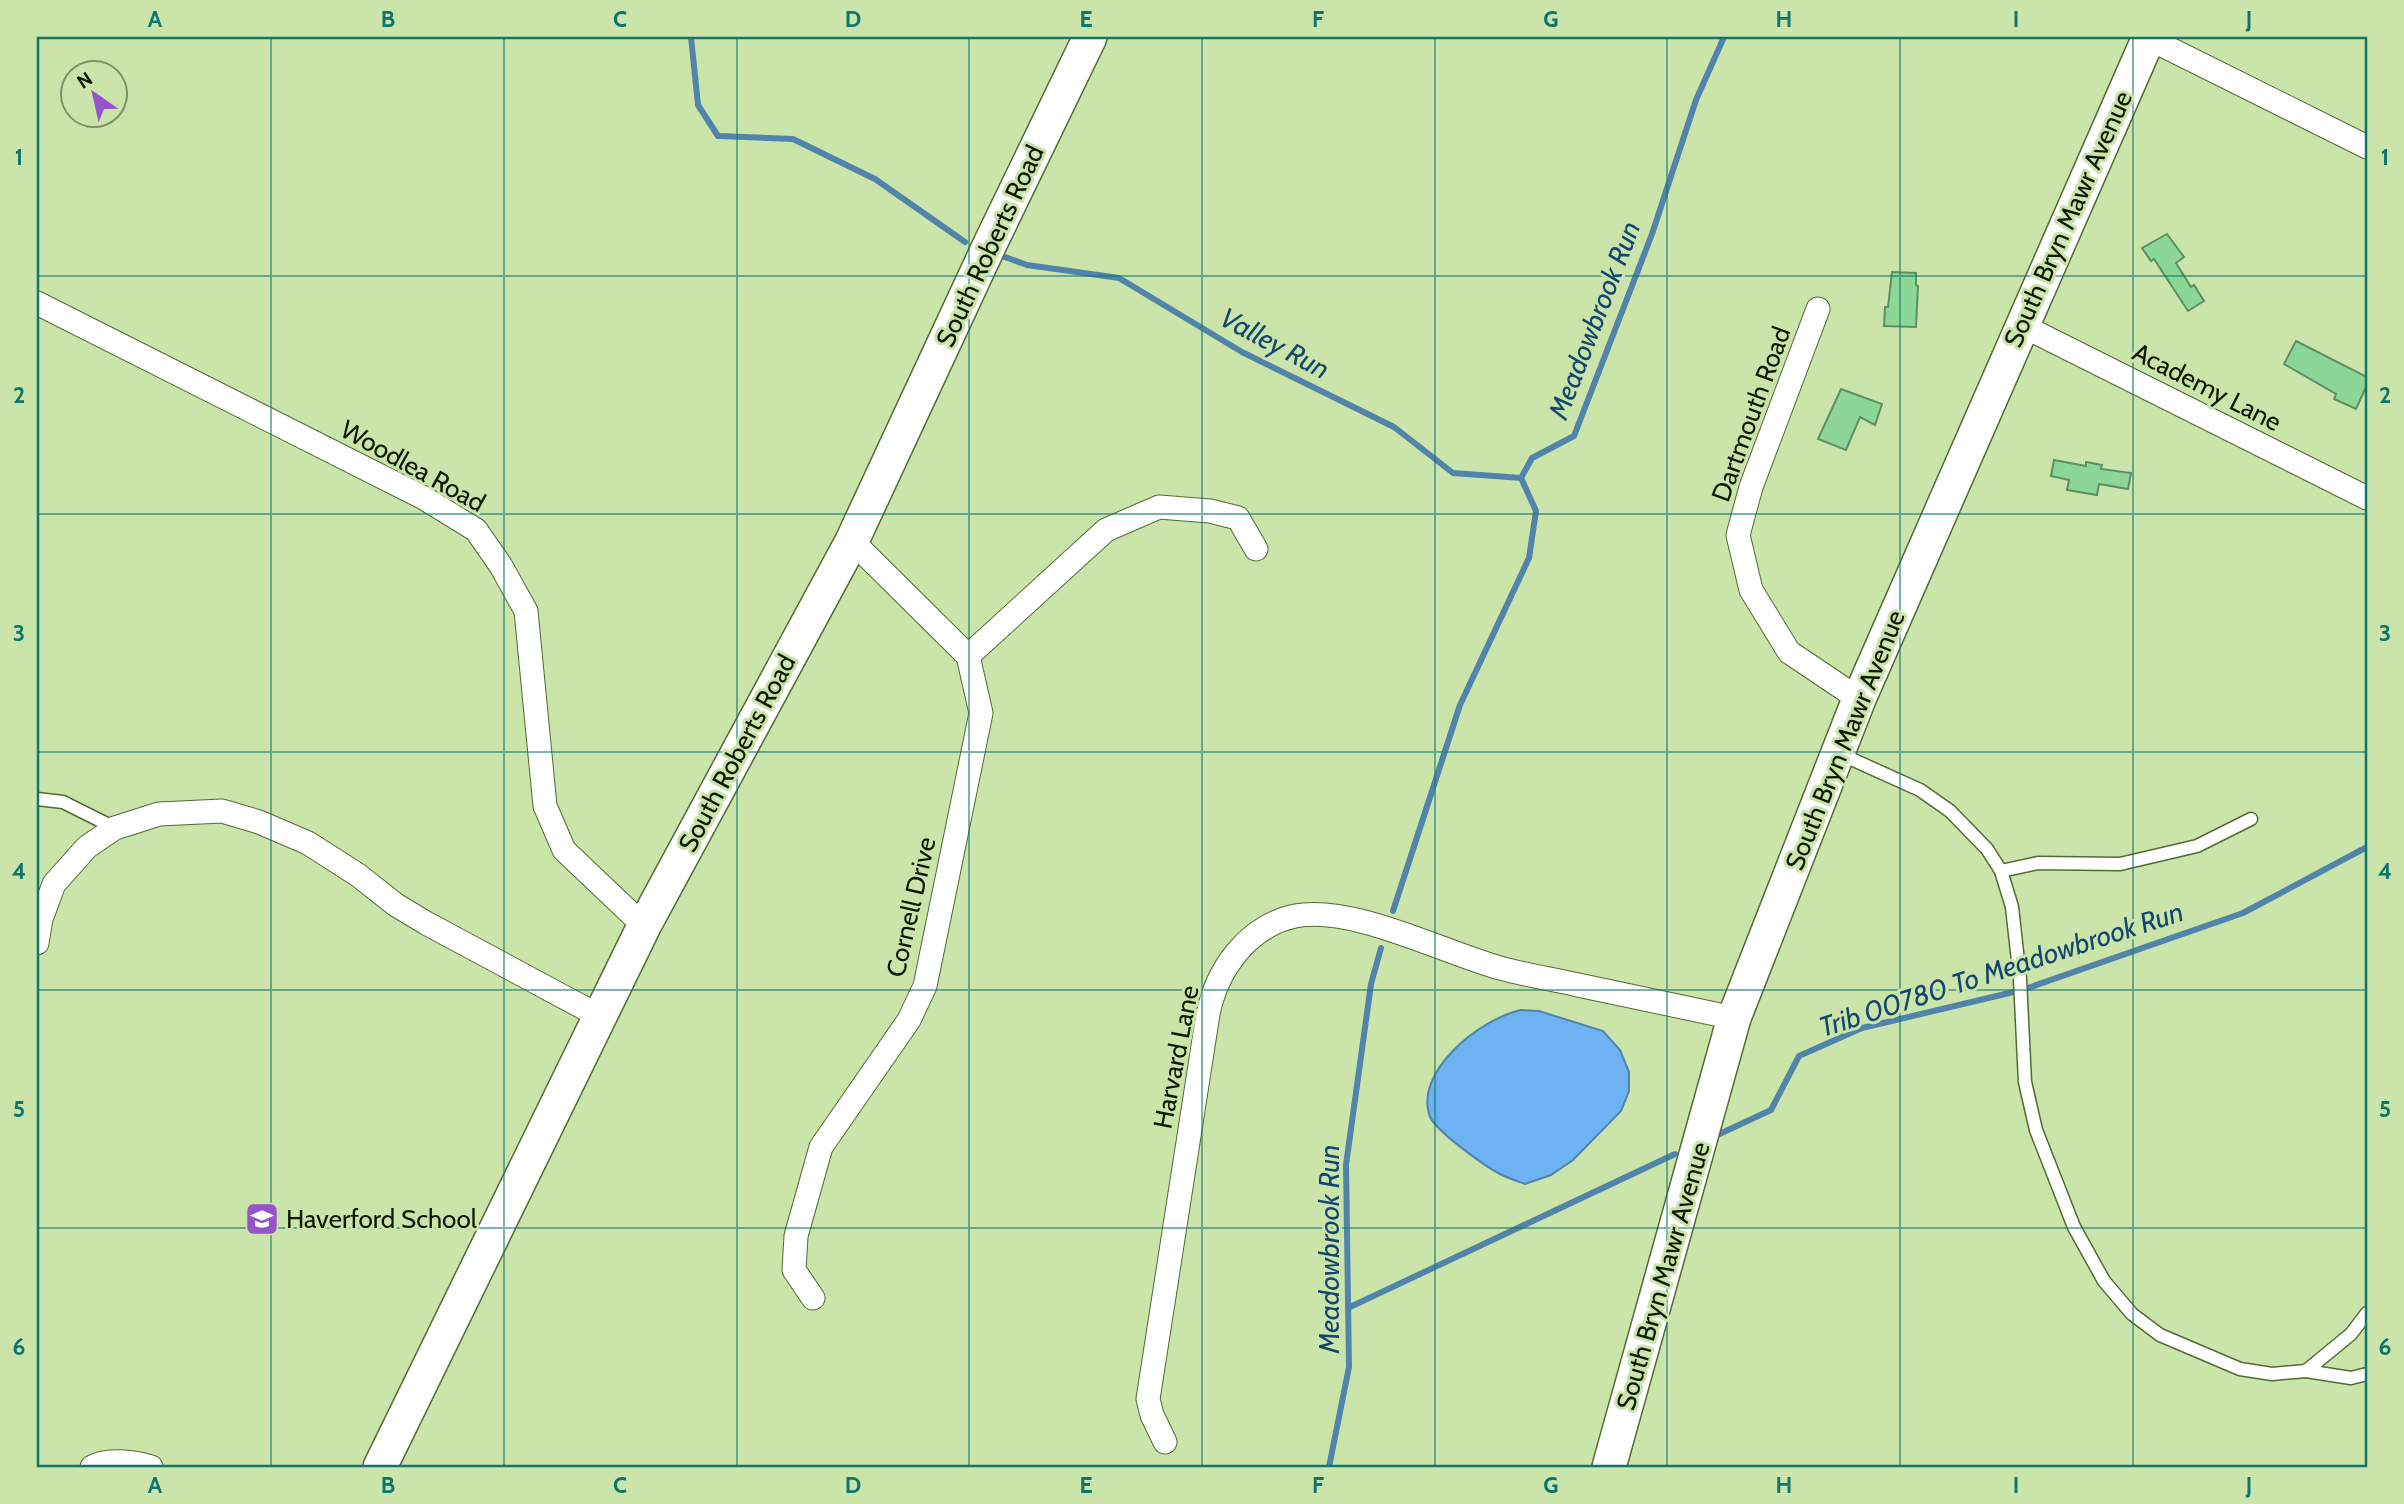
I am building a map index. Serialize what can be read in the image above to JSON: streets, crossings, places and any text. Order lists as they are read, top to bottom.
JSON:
{
  "streets": {
    "street": [
      "South Bryn Mawr Avenue",
      "South Roberts Road",
      "Academy Lane",
      "Dartmouth Road",
      "Woodlea Road",
      "Cornell Drive",
      "Harvard Lane"
    ]
  },
  "crossings": [
    ["South Bryn Mawr Avenue", "Academy Lane"],
    ["South Bryn Mawr Avenue", "Dartmouth Road"],
    ["South Bryn Mawr Avenue", "Harvard Lane"],
    ["South Roberts Road", "Woodlea Road"]
  ],
  "water": ["Meadowbrook Run", "Valley Run", "Trib 00780 To Meadowbrook Run"],
  "places": {
    "school or university": ["Haverford School"]
  },
  "north": "top left",
  "grid": {
    "columns": [
      "A",
      "B",
      "C",
      "D",
      "E",
      "F",
      "G",
      "H",
      "I",
      "J"
    ],
    "rows": [
      "1",
      "2",
      "3",
      "4",
      "5",
      "6"
    ]
  }
}
